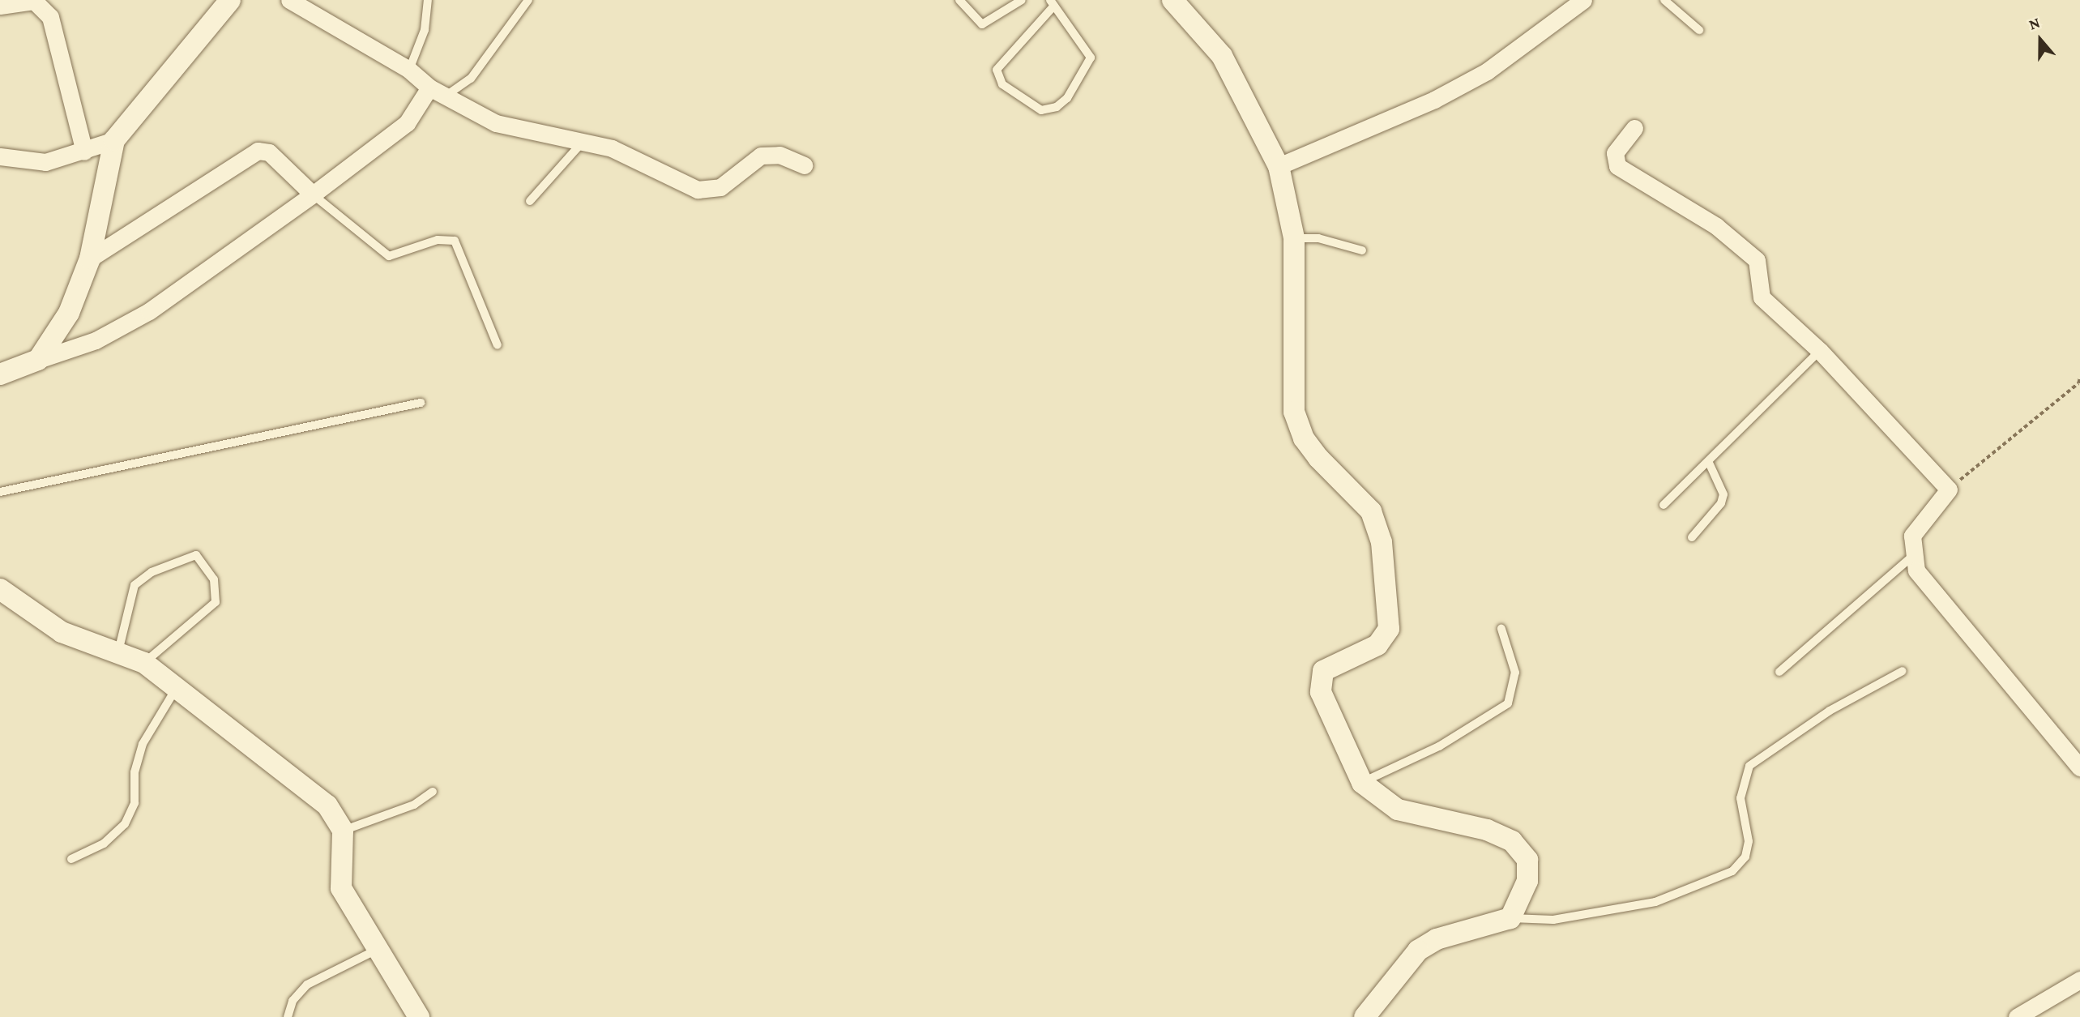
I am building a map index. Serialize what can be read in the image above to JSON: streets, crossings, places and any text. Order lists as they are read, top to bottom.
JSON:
{
  "north": "top"
}
